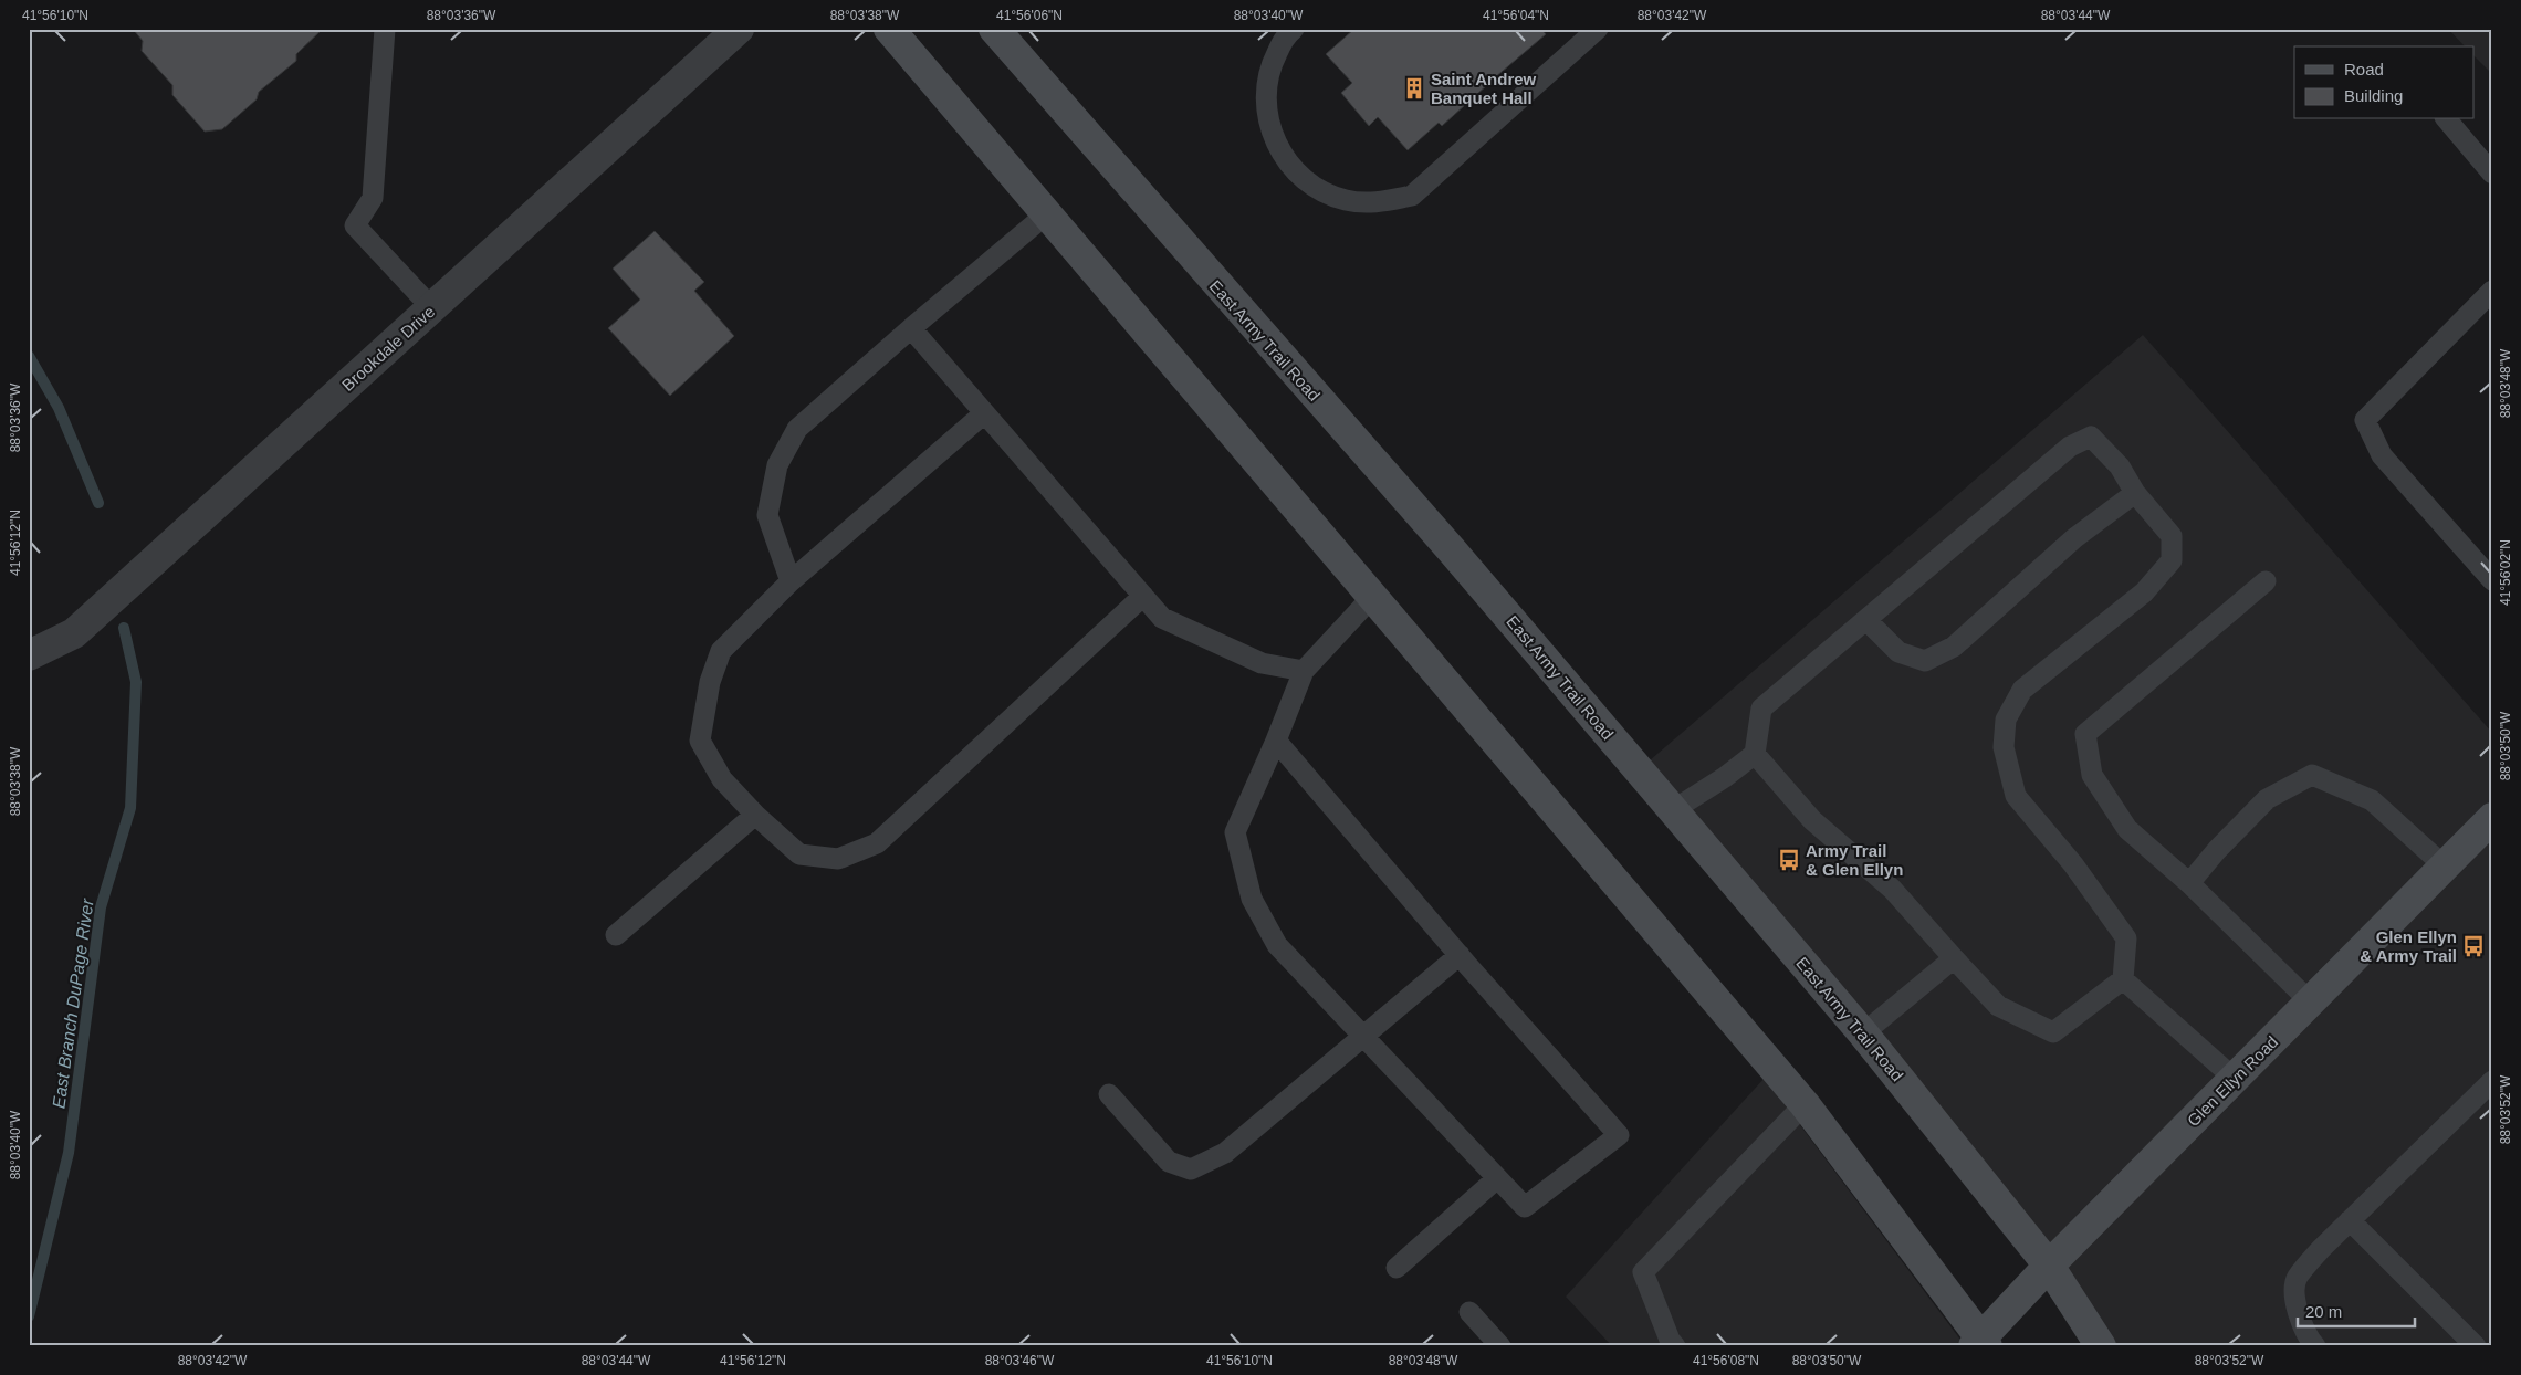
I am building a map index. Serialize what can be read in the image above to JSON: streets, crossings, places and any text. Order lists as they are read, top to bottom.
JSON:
{
  "streets": {
    "main road": ["East Army Trail Road", "Glen Ellyn Road"],
    "street": ["Brookdale Drive"]
  },
  "crossings": [
    ["East Army Trail Road", "Glen Ellyn Road"]
  ],
  "water": ["East Branch DuPage River"],
  "places": {
    "building": ["Saint Andrew Banquet Hall"],
    "bus stop": ["Army Trail & Glen Ellyn", "Glen Ellyn & Army Trail"]
  },
  "legend": ["Road", "Building"],
  "scale_bar": "20 m",
  "coordinates": [
    "41°56'10\"N",
    "88°03'36\"W",
    "88°03'38\"W",
    "41°56'06\"N",
    "88°03'40\"W",
    "41°56'04\"N",
    "88°03'42\"W",
    "88°03'44\"W",
    "88°03'48\"W",
    "41°56'12\"N",
    "41°56'02\"N",
    "88°03'50\"W",
    "88°03'52\"W",
    "88°03'46\"W",
    "41°56'08\"N"
  ]
}
